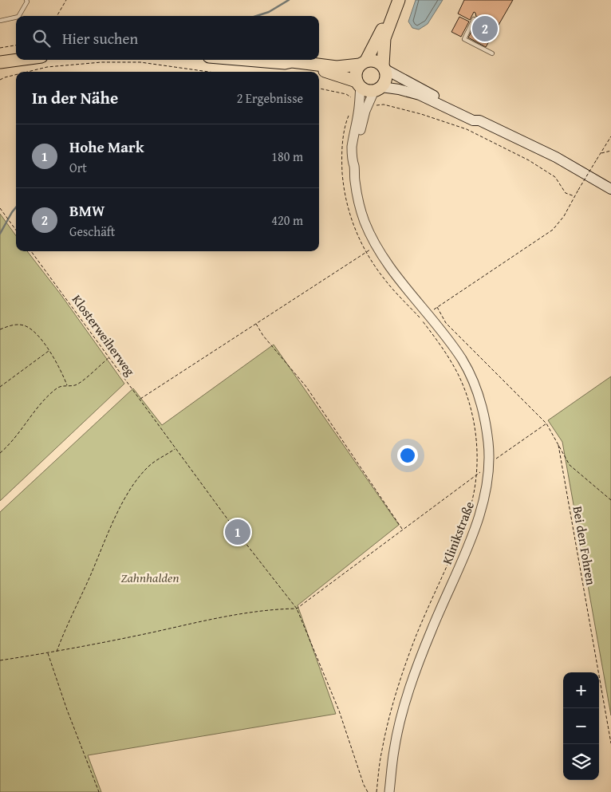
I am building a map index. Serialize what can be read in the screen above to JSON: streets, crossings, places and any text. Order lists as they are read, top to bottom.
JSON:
{
  "streets": {
    "street": ["Klinikstraße"],
    "path": ["Klosterweiherweg", "Bei den Fohren"]
  },
  "parks": ["Zahnhalden"],
  "page": {
    "pins": ["2", "1"],
    "search": "Hier suchen",
    "heading": ["In der Nähe", "2 Ergebnisse"],
    "list": [
      {
        "mark": "1",
        "name": "Hohe Mark",
        "note": "Ort",
        "value": "180 m"
      },
      {
        "mark": "2",
        "name": "BMW",
        "note": "Geschäft",
        "value": "420 m"
      }
    ],
    "map_buttons": ["+", "−"]
  }
}
